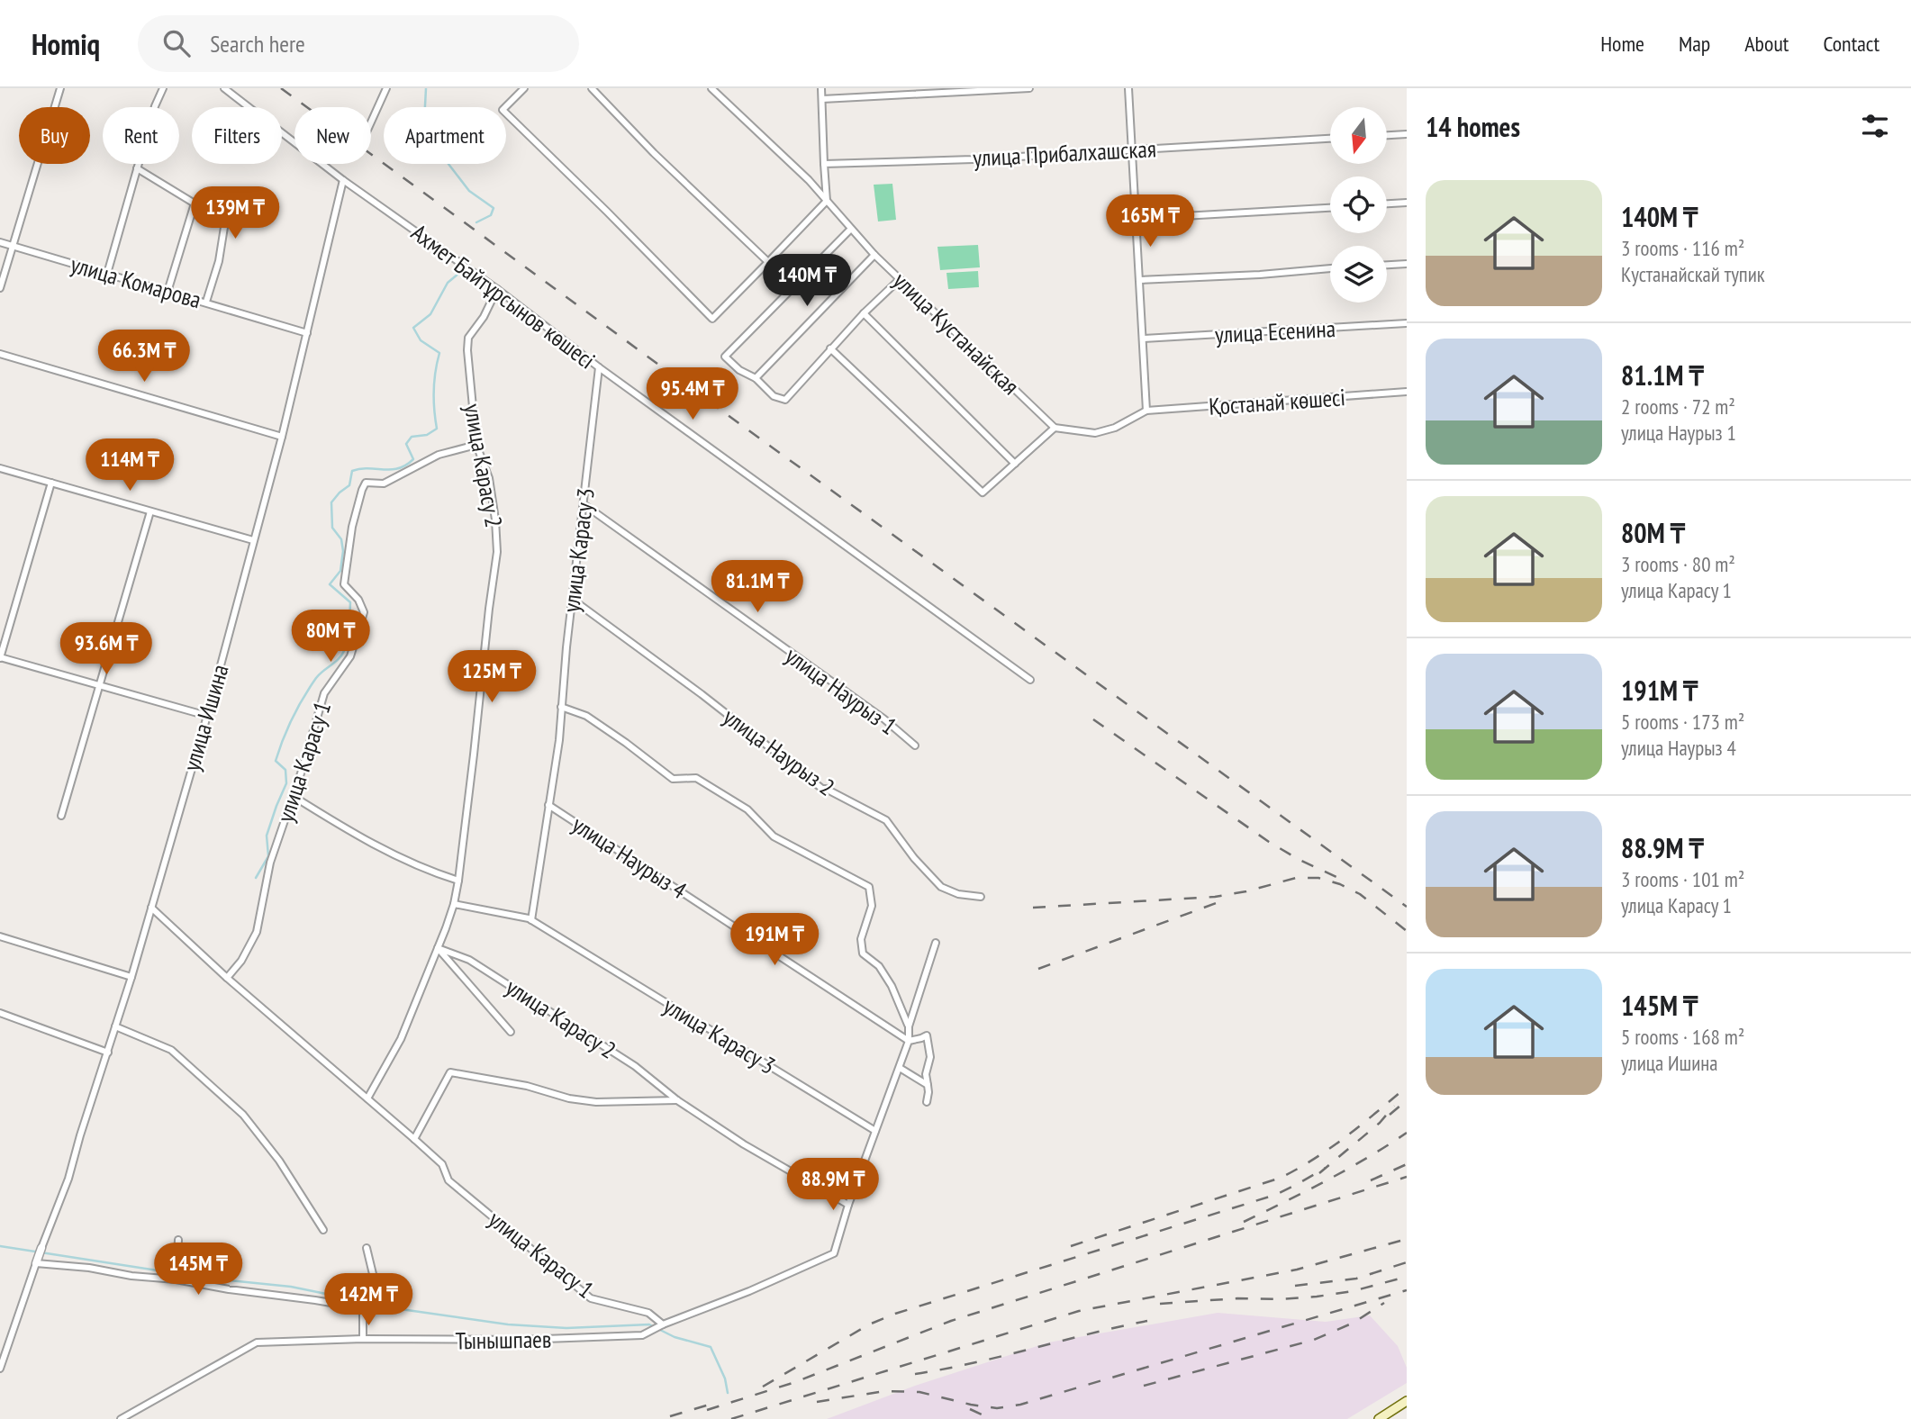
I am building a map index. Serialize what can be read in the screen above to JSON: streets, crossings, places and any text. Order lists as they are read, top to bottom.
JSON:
{
  "streets": {
    "street": [
      "улица Прибалхашская",
      "улица Комарова",
      "Ахмет Байтұрсынов көшесі",
      "улица Есенина",
      "улица Кустанайская",
      "Қостанай көшесі",
      "улица Карасу 2",
      "улица Карасу 3",
      "улица Наурыз 1",
      "улица Ишина",
      "улица Наурыз 2",
      "улица Карасу 1",
      "улица Наурыз 4",
      "Тынышпаев"
    ]
  },
  "crossings": [
    ["улица Комарова", "улица Ишина"],
    ["Ахмет Байтұрсынов көшесі", "улица Карасу 2"],
    ["Ахмет Байтұрсынов көшесі", "улица Карасу 3"],
    ["Ахмет Байтұрсынов көшесі", "улица Ишина"],
    ["улица Карасу 2", "улица Карасу 3"],
    ["улица Карасу 2", "улица Карасу 1"],
    ["улица Карасу 3", "улица Наурыз 1"],
    ["улица Карасу 3", "улица Наурыз 2"],
    ["улица Карасу 3", "улица Наурыз 4"],
    ["улица Ишина", "улица Карасу 1"],
    ["улица Карасу 1", "Тынышпаев"]
  ],
  "north": "bottom",
  "page": {
    "header": "Homiq",
    "search": "Search here",
    "nav": [
      "Home",
      "Map",
      "About",
      "Contact"
    ],
    "heading": "14 homes",
    "chip": [
      "Buy",
      "Rent",
      "Filters",
      "New",
      "Apartment"
    ],
    "list": [
      {
        "name": "140M ₸",
        "note": "3 rooms · 116 m² · Кустанайскай тупик"
      },
      {
        "name": "81.1M ₸",
        "note": "2 rooms · 72 m² · улица Наурыз 1"
      },
      {
        "name": "80M ₸",
        "note": "3 rooms · 80 m² · улица Карасу 1"
      },
      {
        "name": "191M ₸",
        "note": "5 rooms · 173 m² · улица Наурыз 4"
      },
      {
        "name": "88.9M ₸",
        "note": "3 rooms · 101 m² · улица Карасу 1"
      },
      {
        "name": "145M ₸",
        "note": "5 rooms · 168 m² · улица Ишина"
      }
    ],
    "price": [
      "139M ₸",
      "165M ₸",
      "140M ₸",
      "66.3M ₸",
      "95.4M ₸",
      "114M ₸",
      "81.1M ₸",
      "80M ₸",
      "93.6M ₸",
      "125M ₸",
      "191M ₸",
      "88.9M ₸",
      "145M ₸",
      "142M ₸"
    ]
  }
}
